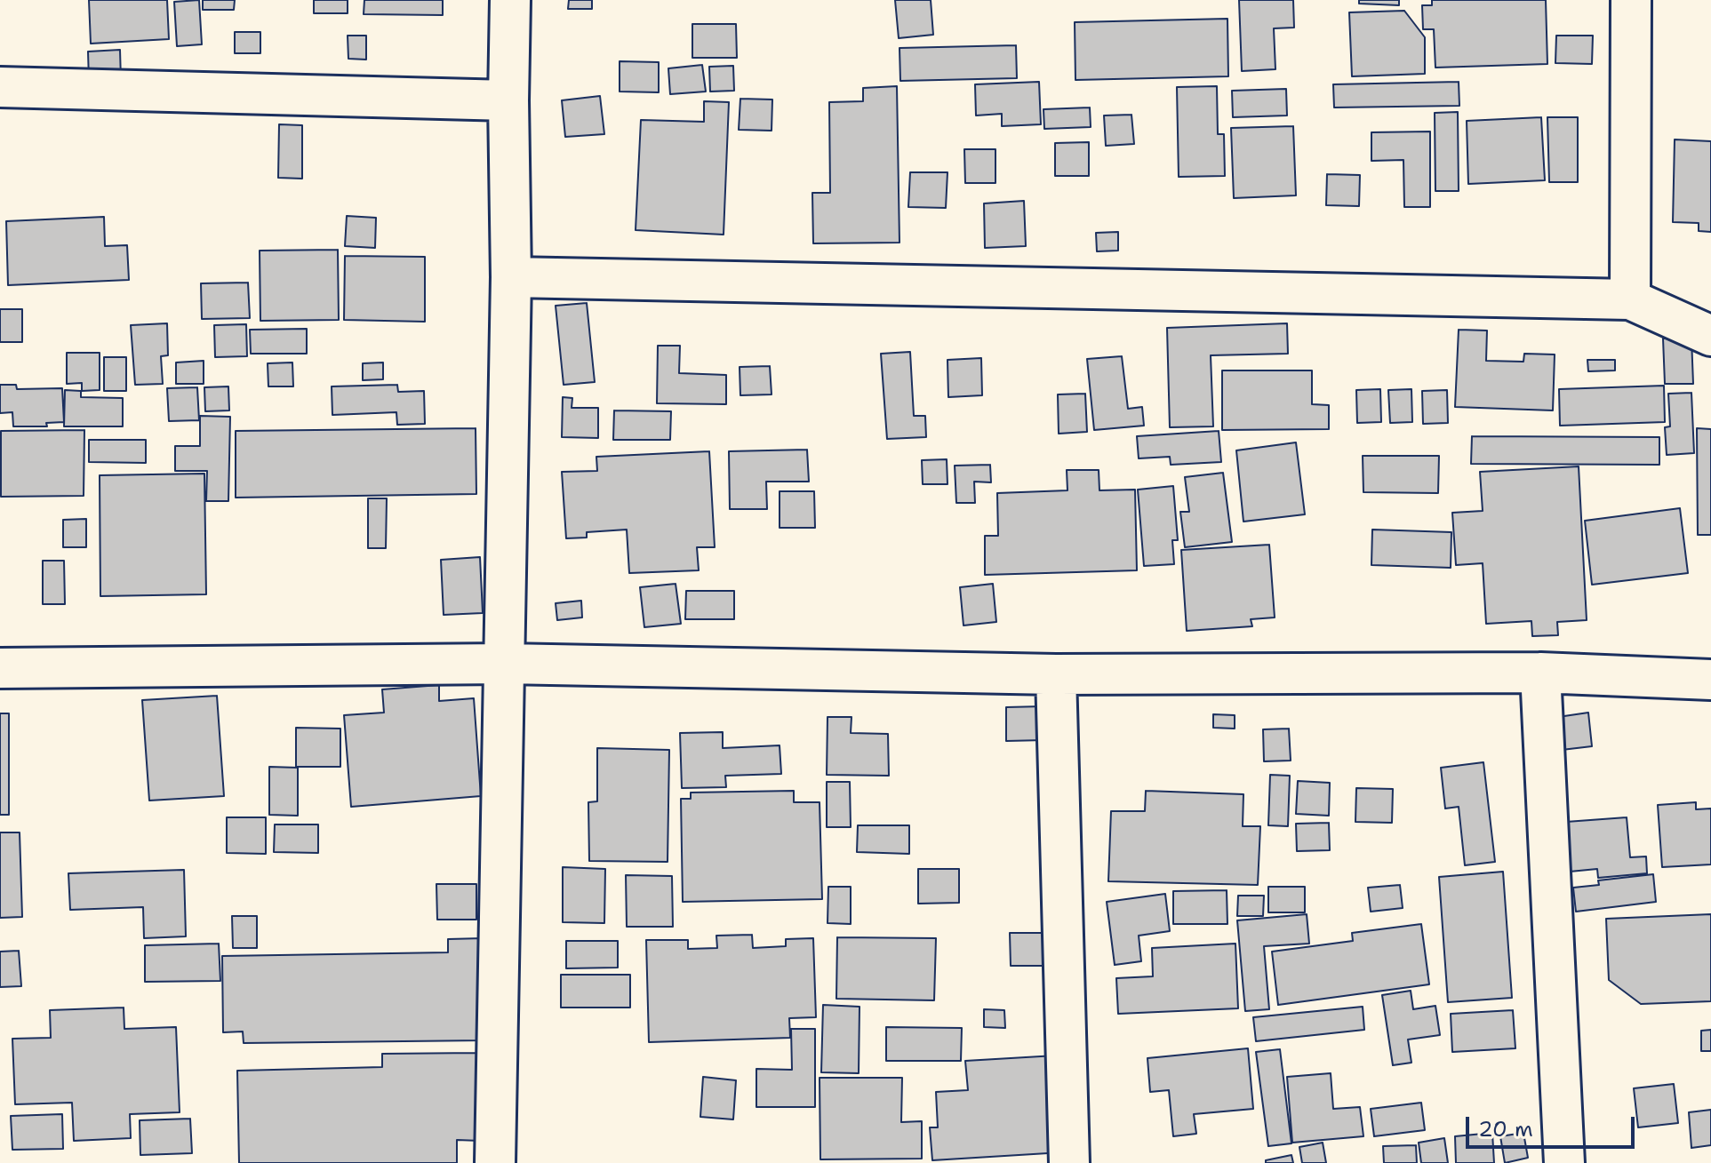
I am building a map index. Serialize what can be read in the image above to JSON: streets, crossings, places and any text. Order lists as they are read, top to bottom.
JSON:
{
  "scale_bar": "20 m"
}
